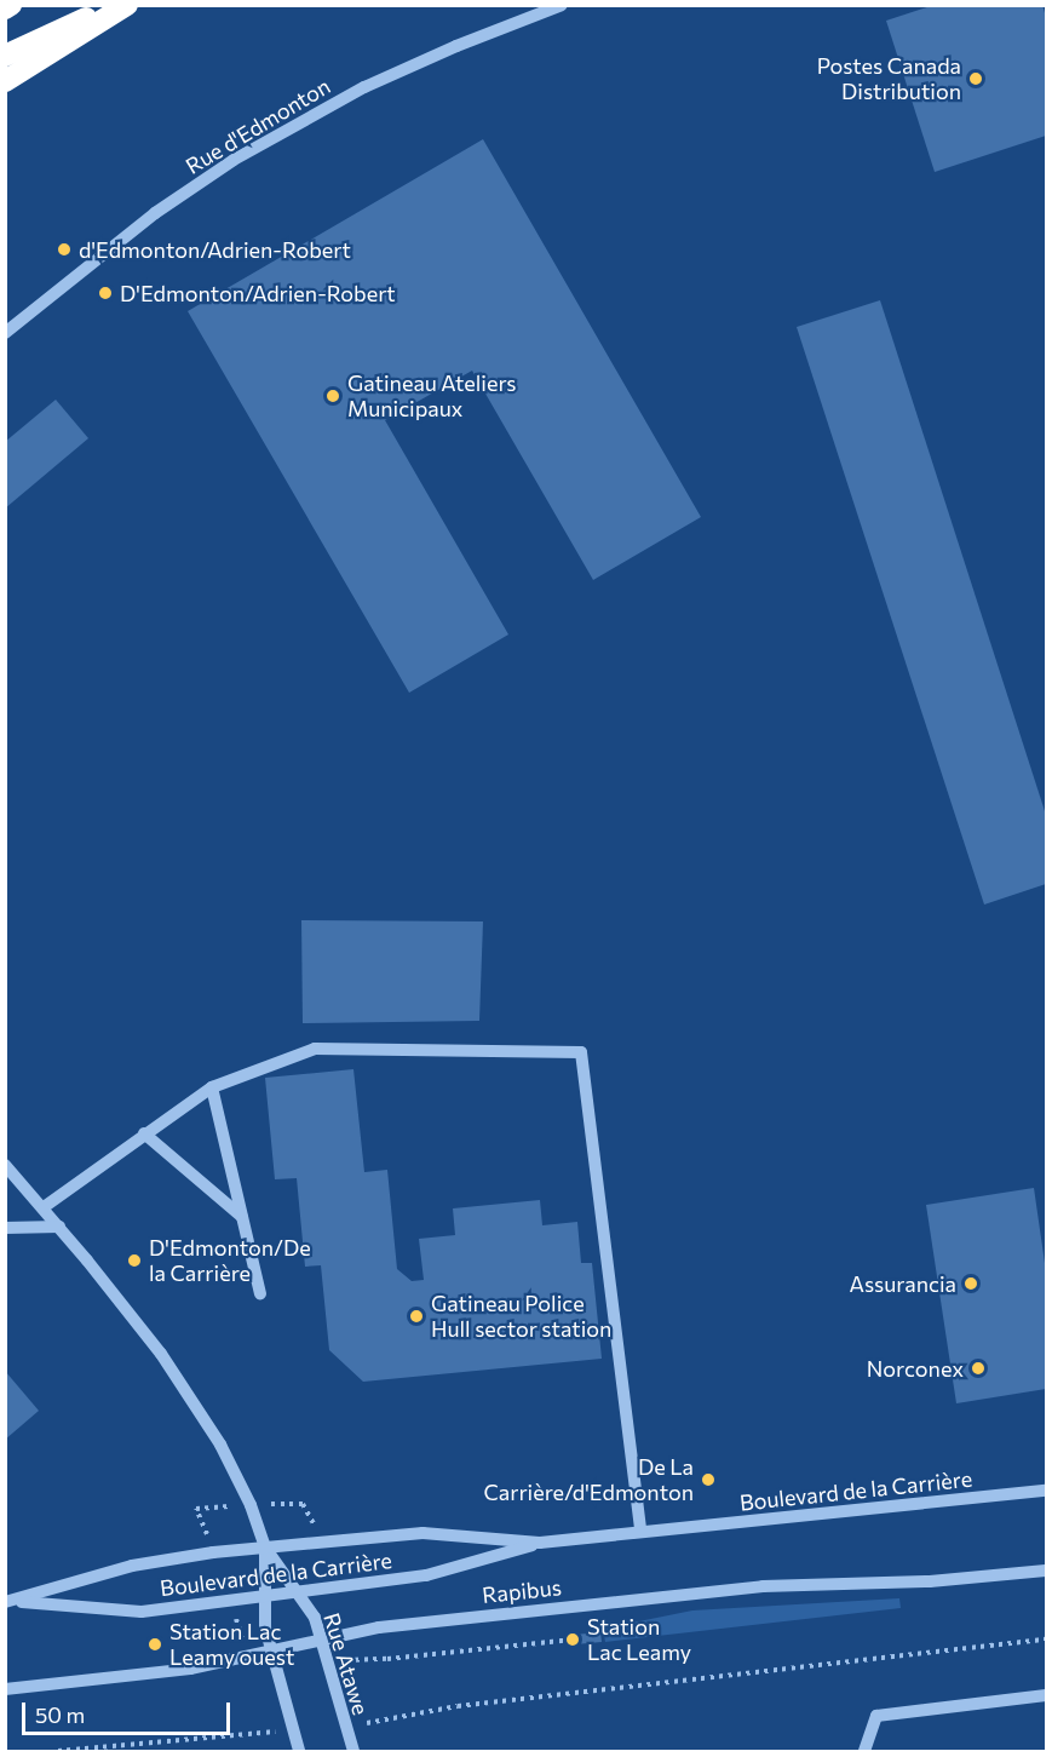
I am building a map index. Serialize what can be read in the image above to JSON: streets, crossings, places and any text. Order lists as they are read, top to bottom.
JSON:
{
  "streets": {
    "street": [
      "Rue d'Edmonton",
      "Boulevard de la Carrière",
      "Rapibus",
      "Rue Atawe"
    ]
  },
  "crossings": [
    ["Boulevard de la Carrière", "Rue Atawe"],
    ["Rapibus", "Rue Atawe"]
  ],
  "places": [
    "Postes Canada Distribution",
    "d'Edmonton/Adrien-Robert",
    "D'Edmonton/Adrien-Robert",
    "Gatineau Ateliers Municipaux",
    "D'Edmonton/De la Carrière",
    "Assurancia",
    "Gatineau Police Hull sector station",
    "Norconex",
    "De La Carrière/d'Edmonton",
    "Station Lac Leamy",
    "Station Lac Leamy ouest"
  ],
  "scale_bar": "50 m"
}
